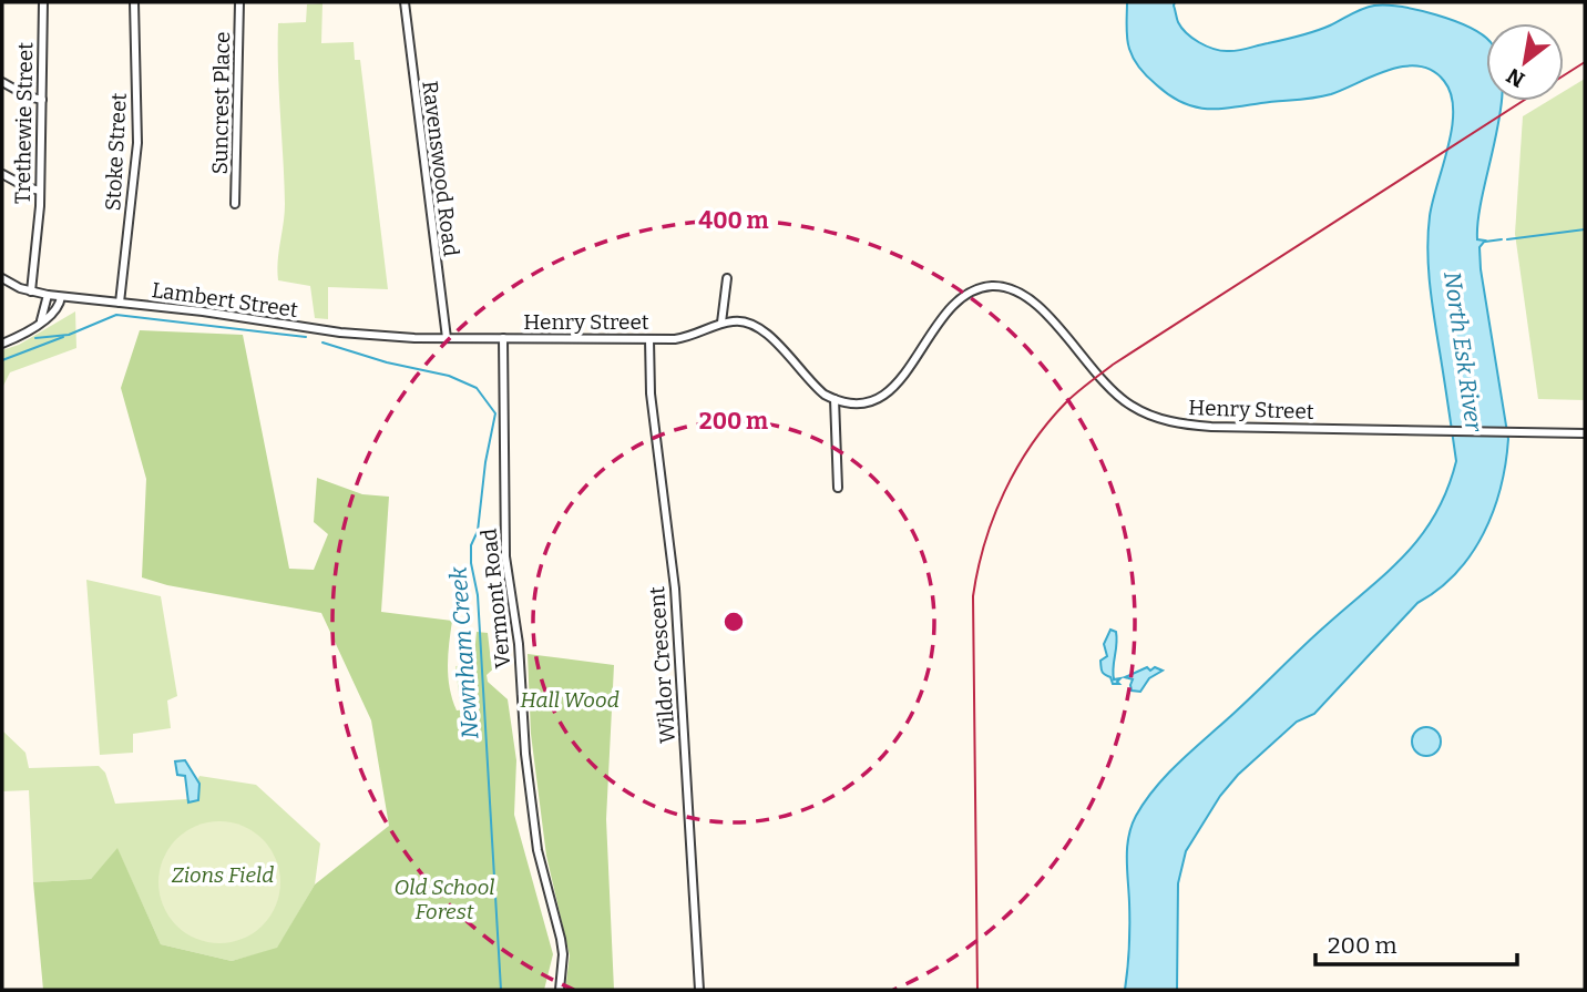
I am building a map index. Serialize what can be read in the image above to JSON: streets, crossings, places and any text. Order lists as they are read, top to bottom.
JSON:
{
  "streets": {
    "street": [
      "Suncrest Place",
      "Trethewie Street",
      "Stoke Street",
      "Ravenswood Road",
      "Lambert Street",
      "Henry Street",
      "Vermont Road",
      "Wildor Crescent"
    ]
  },
  "crossings": [
    ["Trethewie Street", "Lambert Street"],
    ["Stoke Street", "Lambert Street"],
    ["Ravenswood Road", "Lambert Street"],
    ["Ravenswood Road", "Henry Street"],
    ["Lambert Street", "Henry Street"],
    ["Henry Street", "Vermont Road"],
    ["Henry Street", "Wildor Crescent"]
  ],
  "water": ["North Esk River", "Newnham Creek"],
  "parks": ["Hall Wood", "Zions Field", "Old School Forest"],
  "scale_bar": "200 m",
  "north": "bottom left",
  "rings": ["400 m", "200 m"]
}
